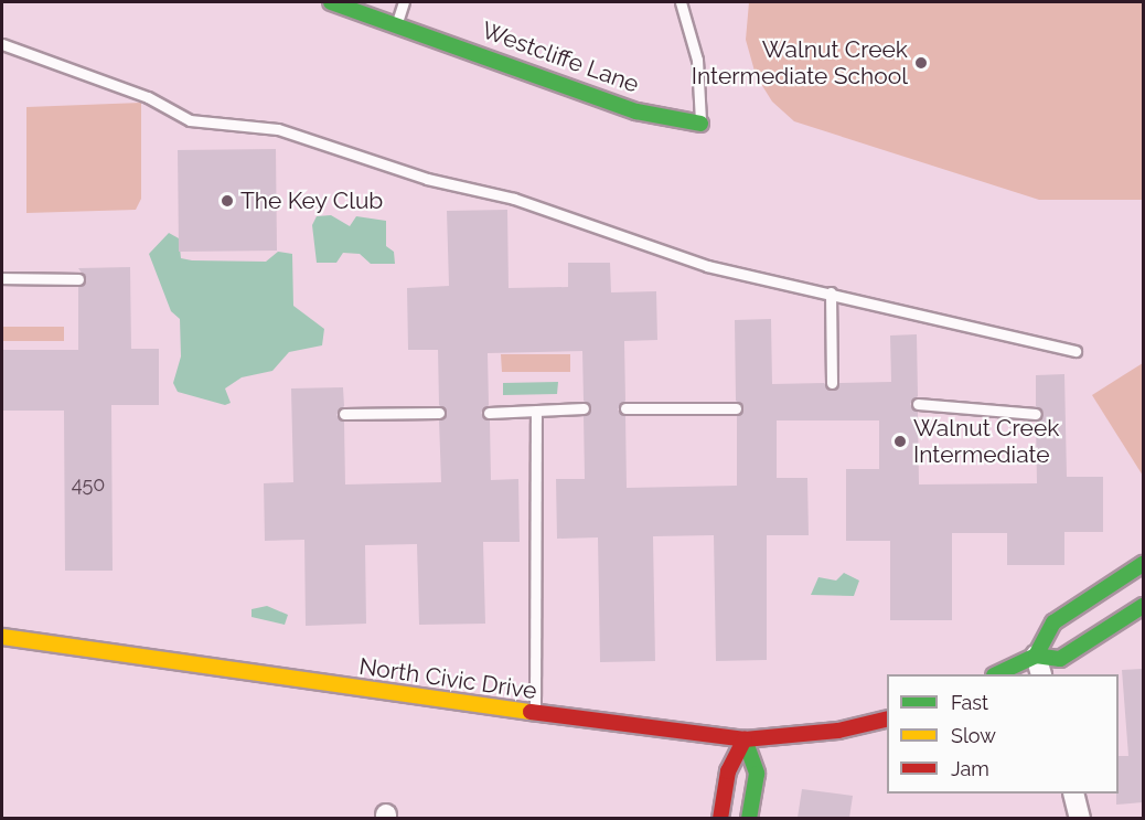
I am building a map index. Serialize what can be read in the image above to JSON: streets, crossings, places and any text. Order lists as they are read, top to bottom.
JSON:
{
  "streets": {
    "main road": ["Westcliffe Lane", "North Civic Drive"]
  },
  "places": ["Walnut Creek Intermediate School", "The Key Club", "Walnut Creek Intermediate"],
  "house_numbers": ["450"],
  "legend": ["Fast", "Slow", "Jam"]
}
